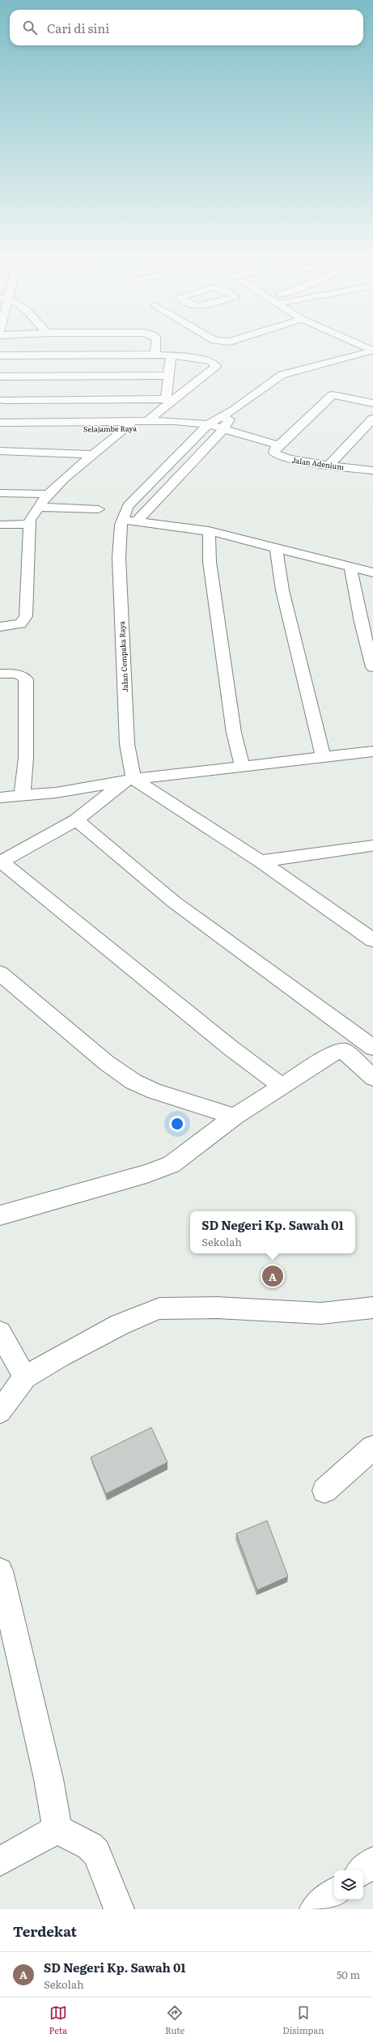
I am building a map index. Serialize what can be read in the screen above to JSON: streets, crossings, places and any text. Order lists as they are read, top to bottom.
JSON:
{
  "streets": {
    "street": ["Selajambe Raya", "Jalan Adenium", "Jalan Cempaka Raya"]
  },
  "crossings": [
    ["Selajambe Raya", "Jalan Adenium"]
  ],
  "page": {
    "search": "Cari di sini",
    "popup": ["SD Negeri Kp. Sawah 01", "Sekolah"],
    "pins": "A",
    "heading": "Terdekat",
    "list": [
      {
        "mark": "A",
        "name": "SD Negeri Kp. Sawah 01",
        "note": "Sekolah",
        "value": "50 m"
      }
    ],
    "nav": ["Peta", "Rute", "Disimpan"]
  }
}
